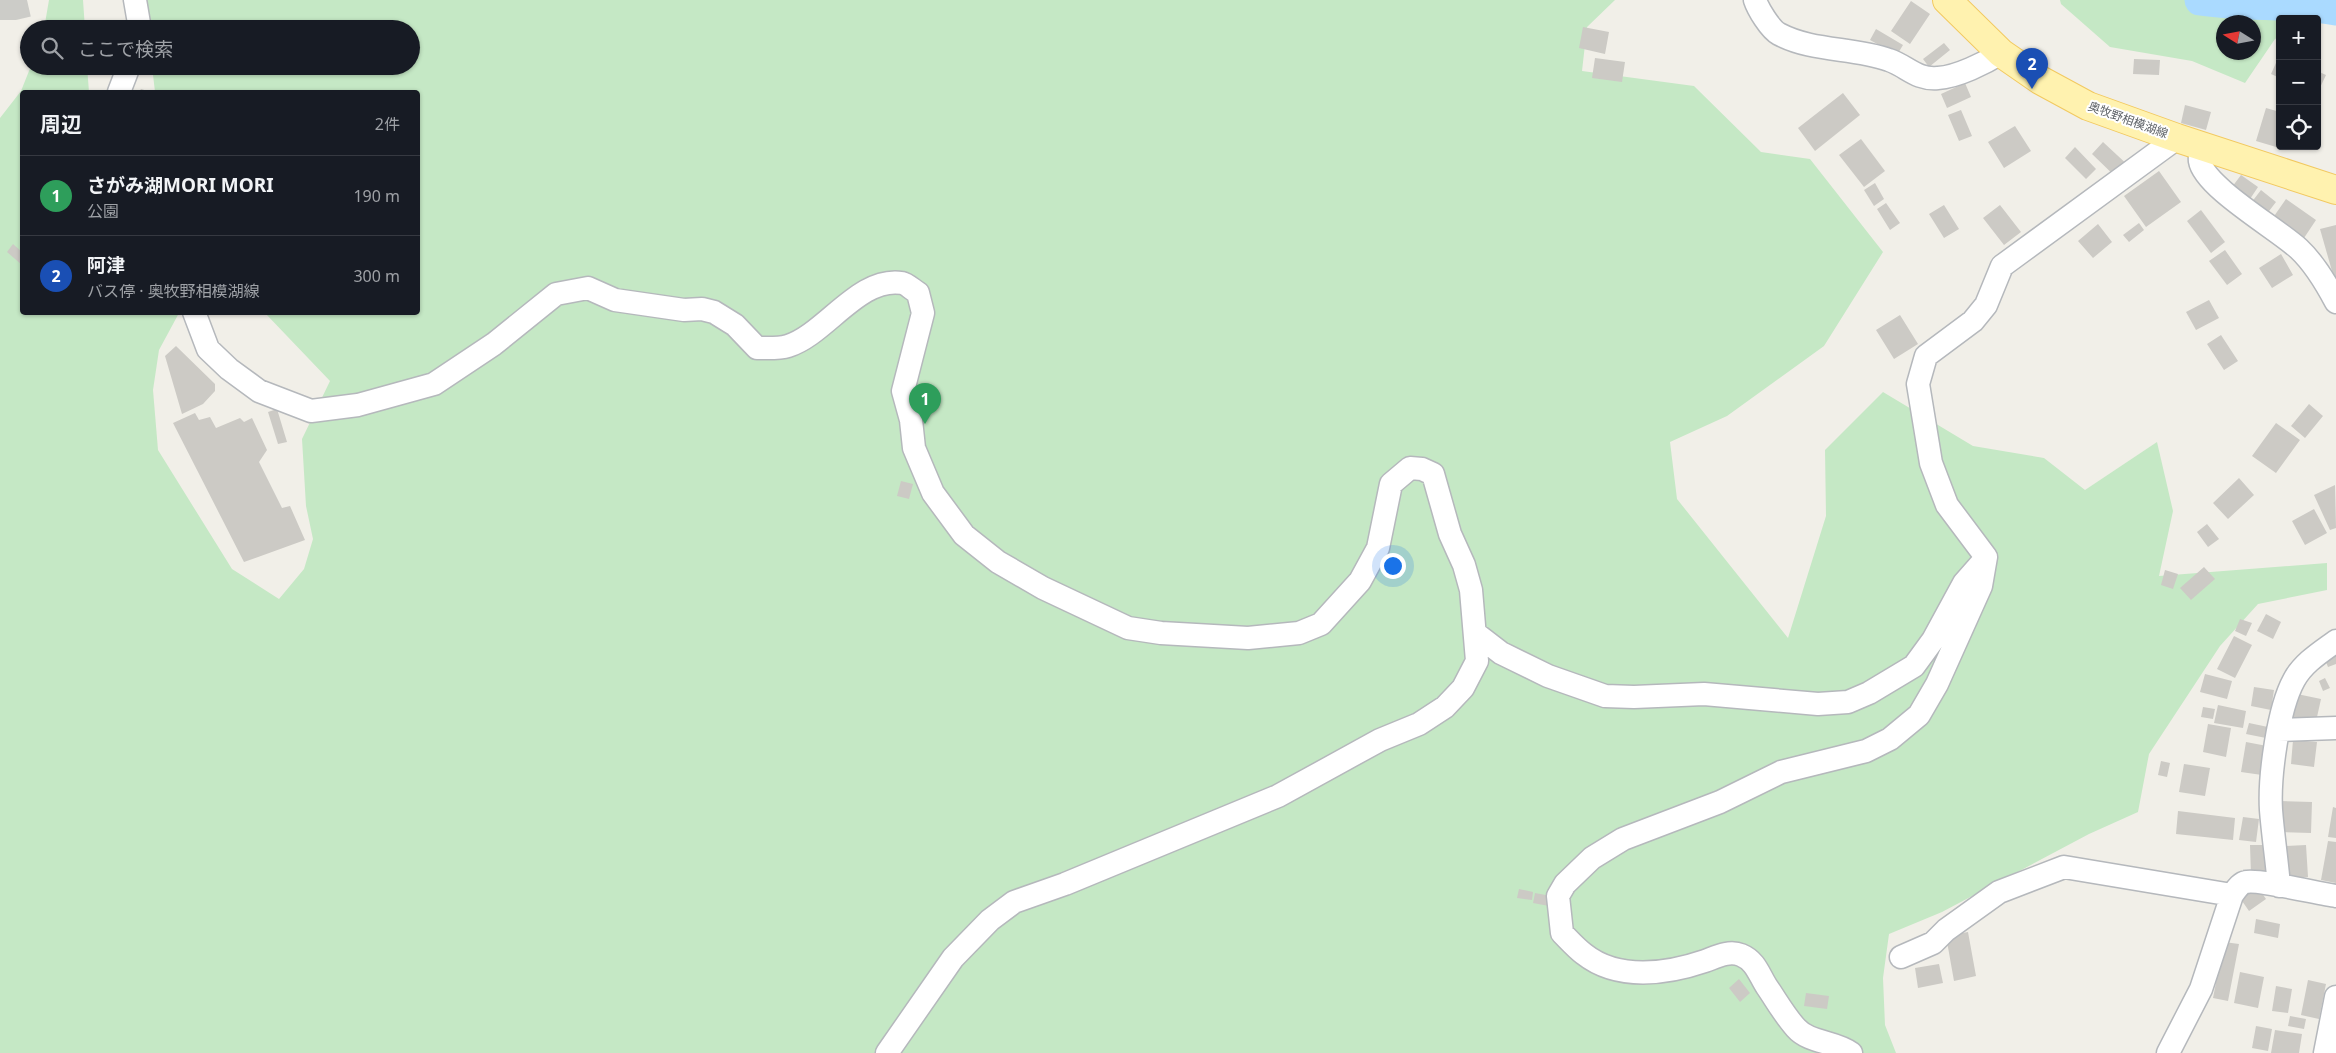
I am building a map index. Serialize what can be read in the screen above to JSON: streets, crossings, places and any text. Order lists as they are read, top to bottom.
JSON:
{
  "streets": {
    "main road": ["奥牧野相模湖線"]
  },
  "north": "left",
  "page": {
    "map_buttons": ["+", "−"],
    "search": "ここで検索",
    "pins": ["2", "1"],
    "heading": ["周辺", "2件"],
    "list": [
      {
        "mark": "1",
        "name": "さがみ湖MORI MORI",
        "note": "公園",
        "value": "190 m"
      },
      {
        "mark": "2",
        "name": "阿津",
        "note": "バス停 · 奥牧野相模湖線",
        "value": "300 m"
      }
    ]
  }
}
